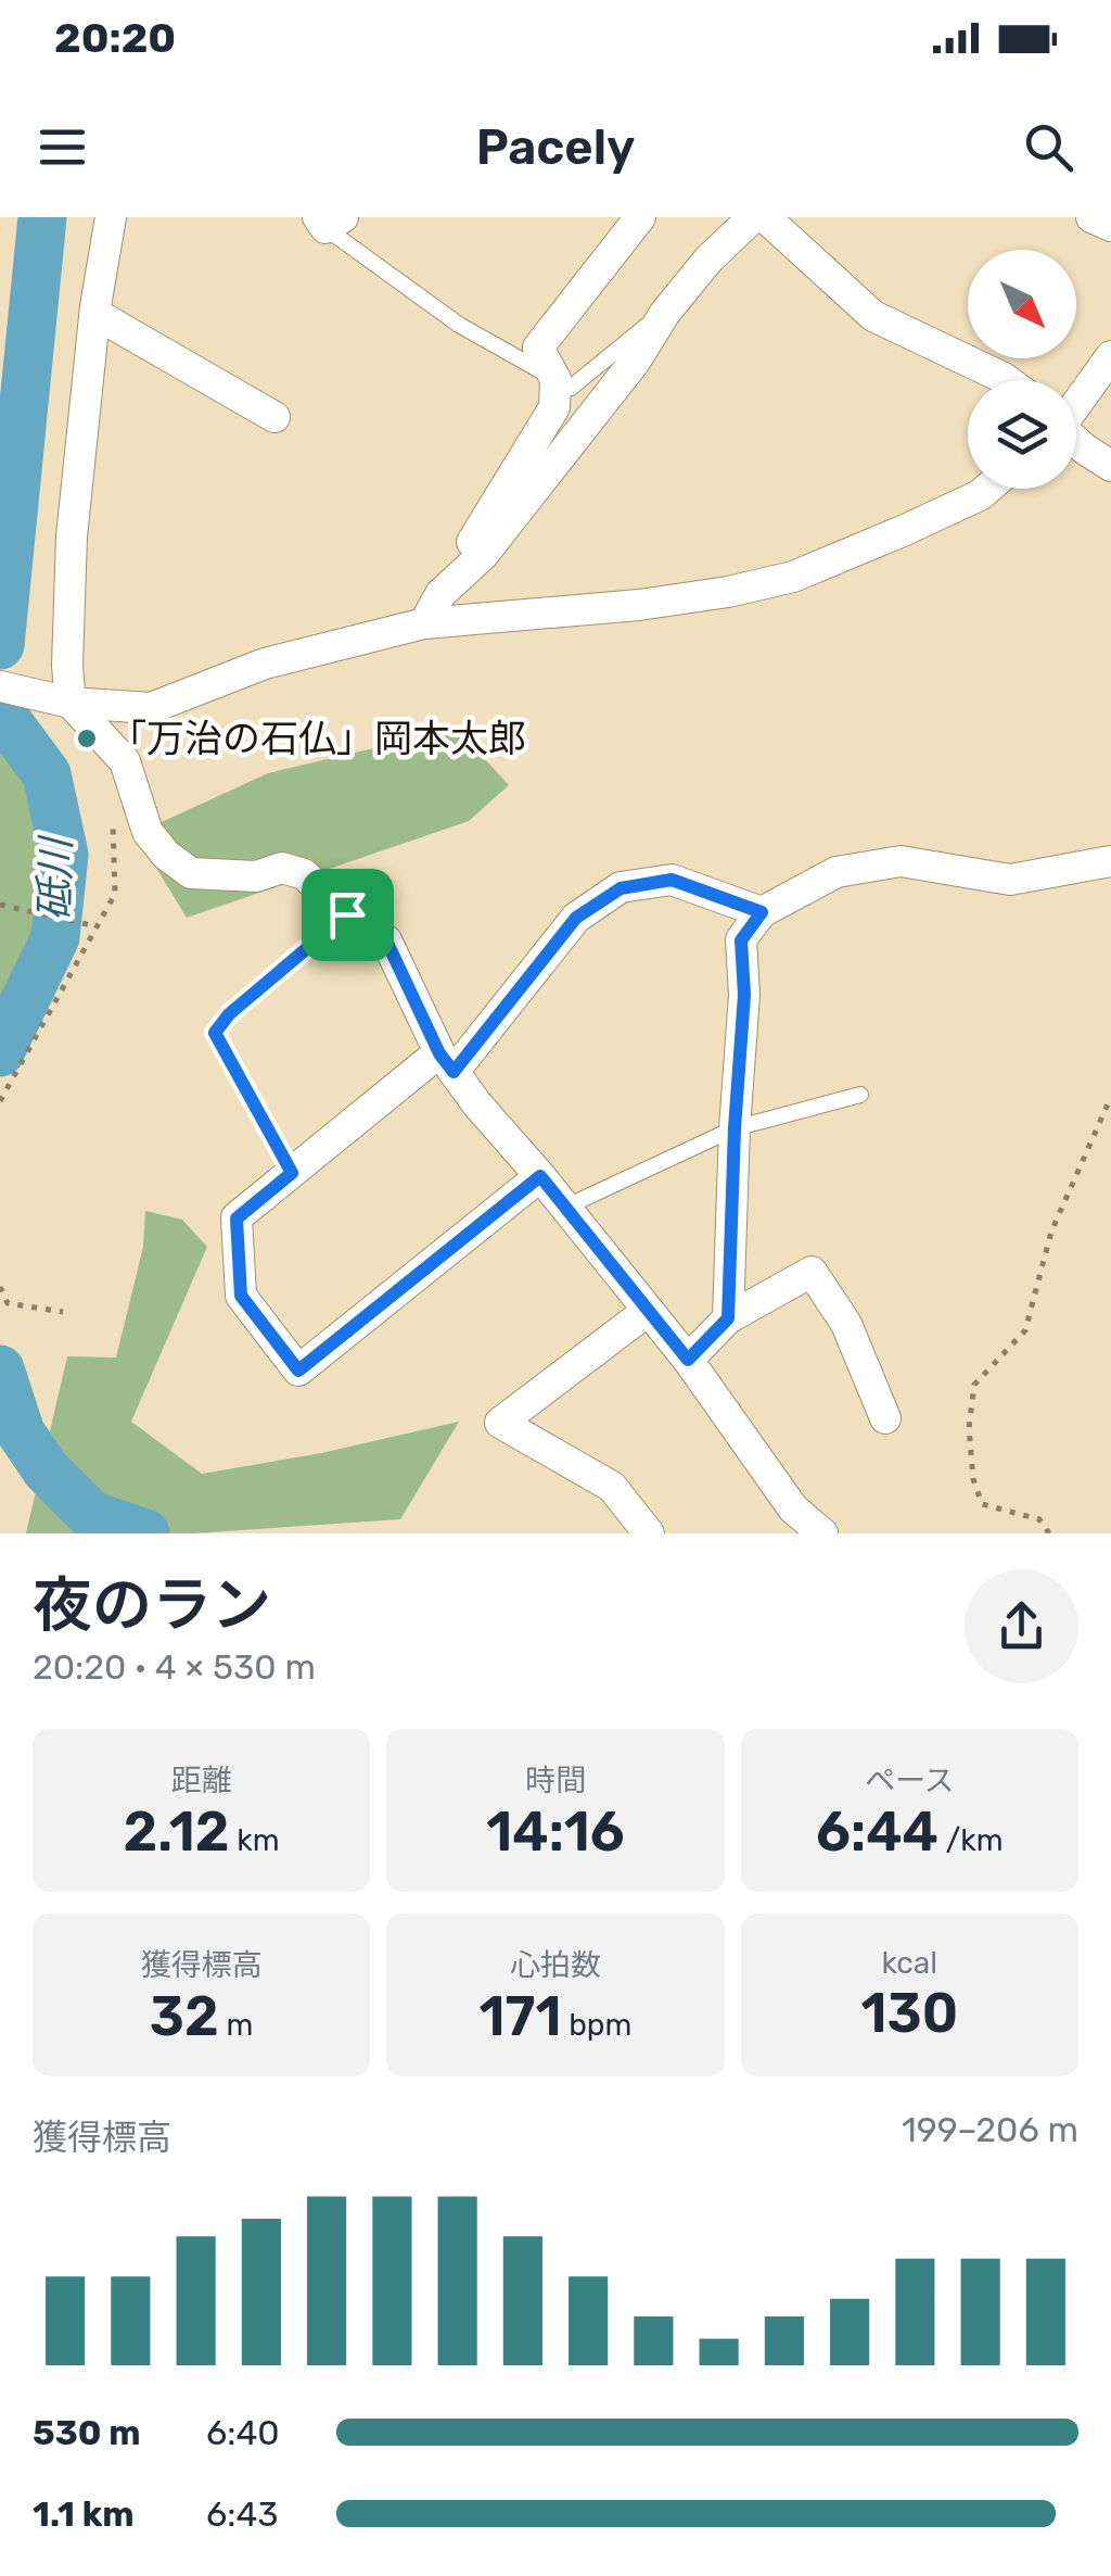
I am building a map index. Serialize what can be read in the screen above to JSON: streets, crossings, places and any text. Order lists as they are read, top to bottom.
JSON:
{
  "water": ["砥川"],
  "places": ["「万治の石仏」岡本太郎"],
  "north": "bottom right",
  "page": {
    "status": "20:20",
    "header": "Pacely",
    "heading": ["夜のラン", "20:20 · 4 × 530 m"],
    "stats": [
      ["距離", "2.12 km"],
      ["時間", "14:16"],
      ["ペース", "6:44 /km"],
      ["獲得標高", "32 m"],
      ["心拍数", "171 bpm"],
      ["kcal", "130"]
    ],
    "chart": ["獲得標高", "199–206 m"],
    "list": [
      {
        "name": "530 m",
        "note": "6:40"
      },
      {
        "name": "1.1 km",
        "note": "6:43"
      }
    ]
  }
}
